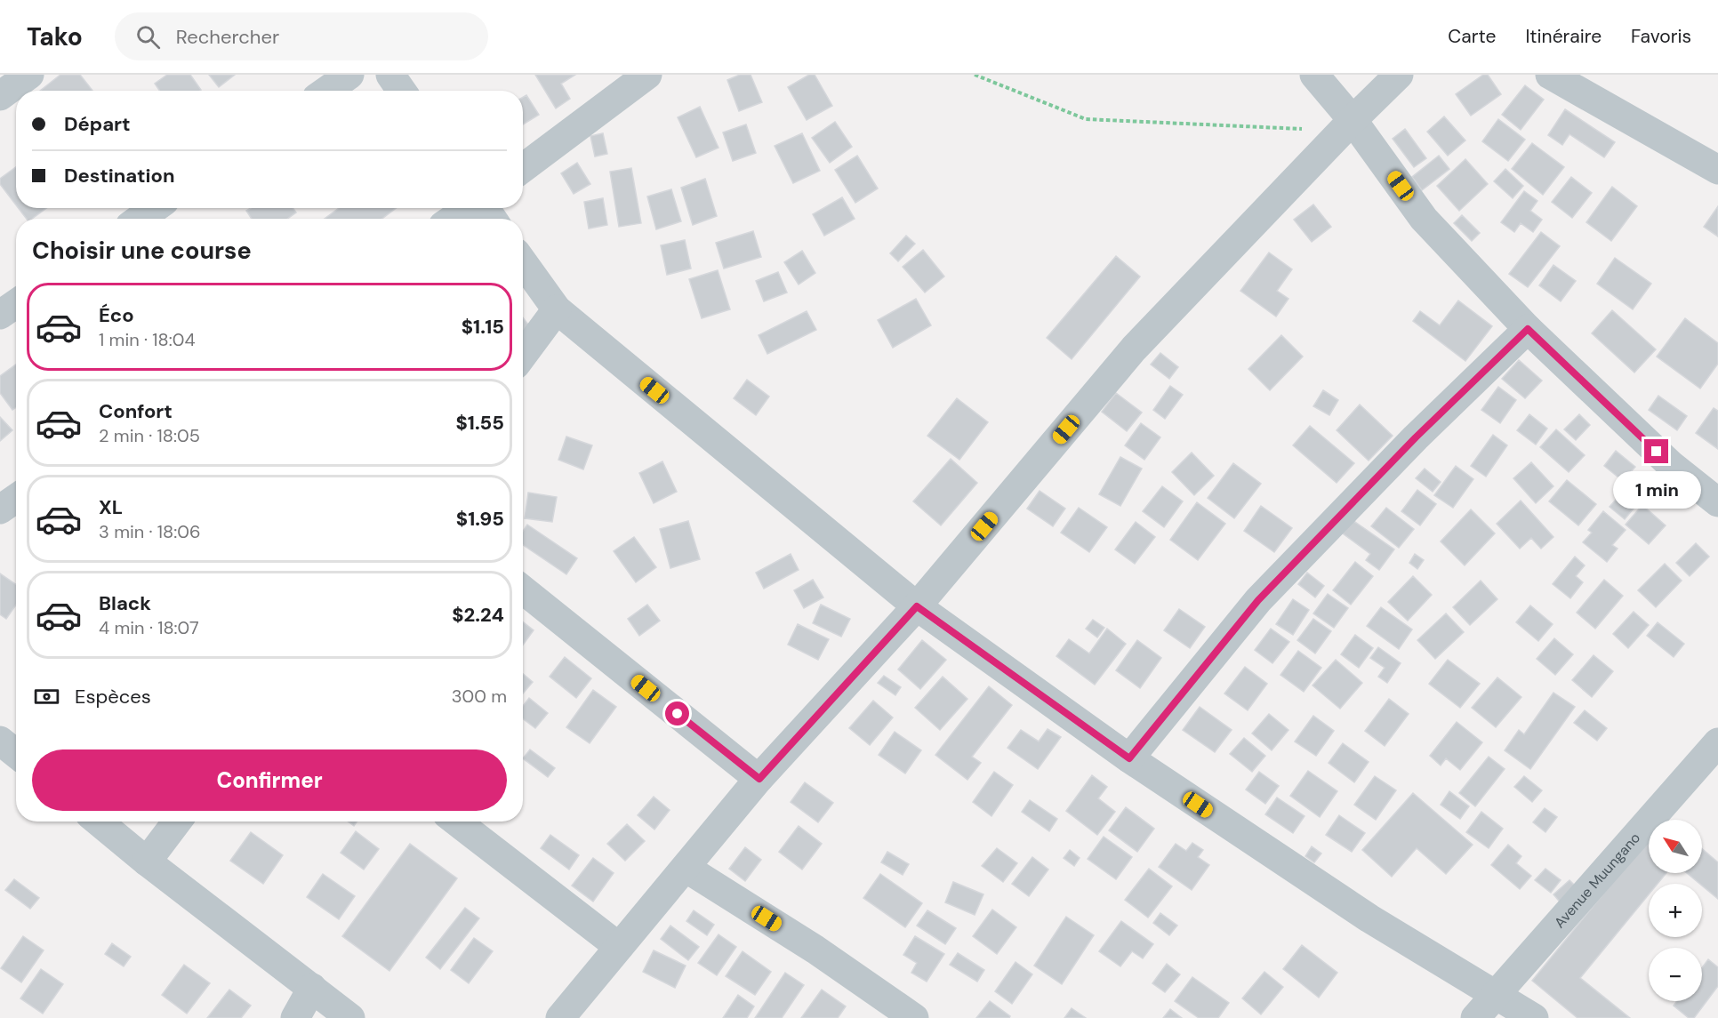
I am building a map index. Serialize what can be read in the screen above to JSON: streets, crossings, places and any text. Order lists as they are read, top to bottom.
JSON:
{
  "streets": {
    "street": ["Avenue Muungano"]
  },
  "north": "top left",
  "page": {
    "header": "Tako",
    "search": "Rechercher",
    "nav": ["Carte", "Itinéraire", "Favoris"],
    "banner": ["Départ", "Destination"],
    "heading": "Choisir une course",
    "list": [
      {
        "name": "Éco",
        "note": "1 min · 18:04",
        "value": "$1.15"
      },
      {
        "name": "Confort",
        "note": "2 min · 18:05",
        "value": "$1.55"
      },
      {
        "name": "XL",
        "note": "3 min · 18:06",
        "value": "$1.95"
      },
      {
        "name": "Black",
        "note": "4 min · 18:07",
        "value": "$2.24"
      }
    ],
    "bubble": "1 min",
    "pay": ["Espèces", "300 m"],
    "buttons": "Confirmer",
    "map_buttons": ["+", "−"]
  }
}
